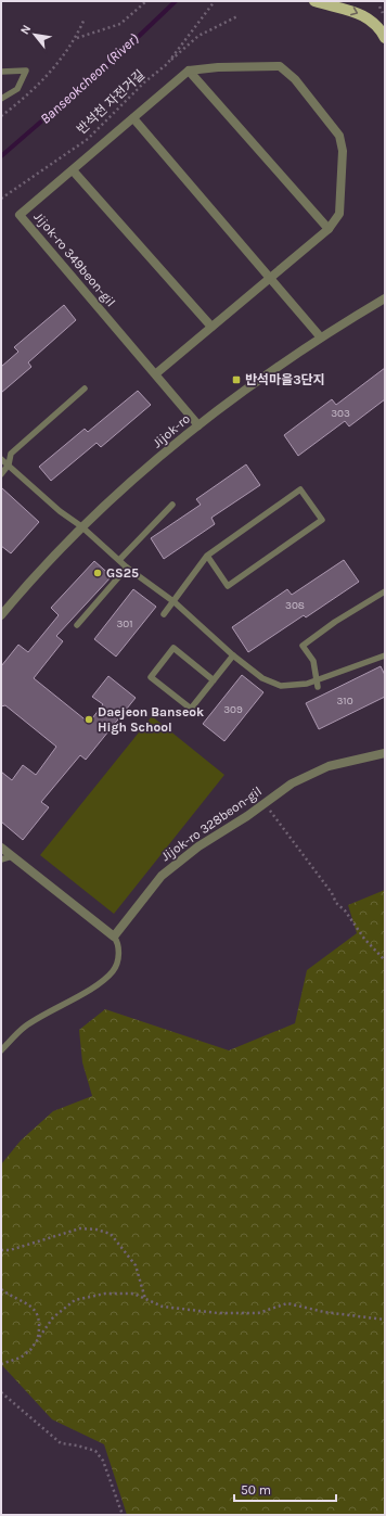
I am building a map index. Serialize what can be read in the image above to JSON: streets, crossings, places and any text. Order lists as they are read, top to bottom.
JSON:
{
  "streets": {
    "street": ["Jijok-ro 349beon-gil", "Jijok-ro", "Jijok-ro 328beon-gil"],
    "path": ["반석천 자전거길"]
  },
  "crossings": [
    ["Jijok-ro 349beon-gil", "Jijok-ro"]
  ],
  "water": ["Banseokcheon (River)"],
  "places": {
    "transit": ["반석마을3단지"],
    "other": ["GS25", "Daejeon Banseok High School"]
  },
  "house_numbers": [
    "303",
    "308",
    "301",
    "310",
    "309"
  ],
  "scale_bar": "50 m",
  "north": "top left"
}
